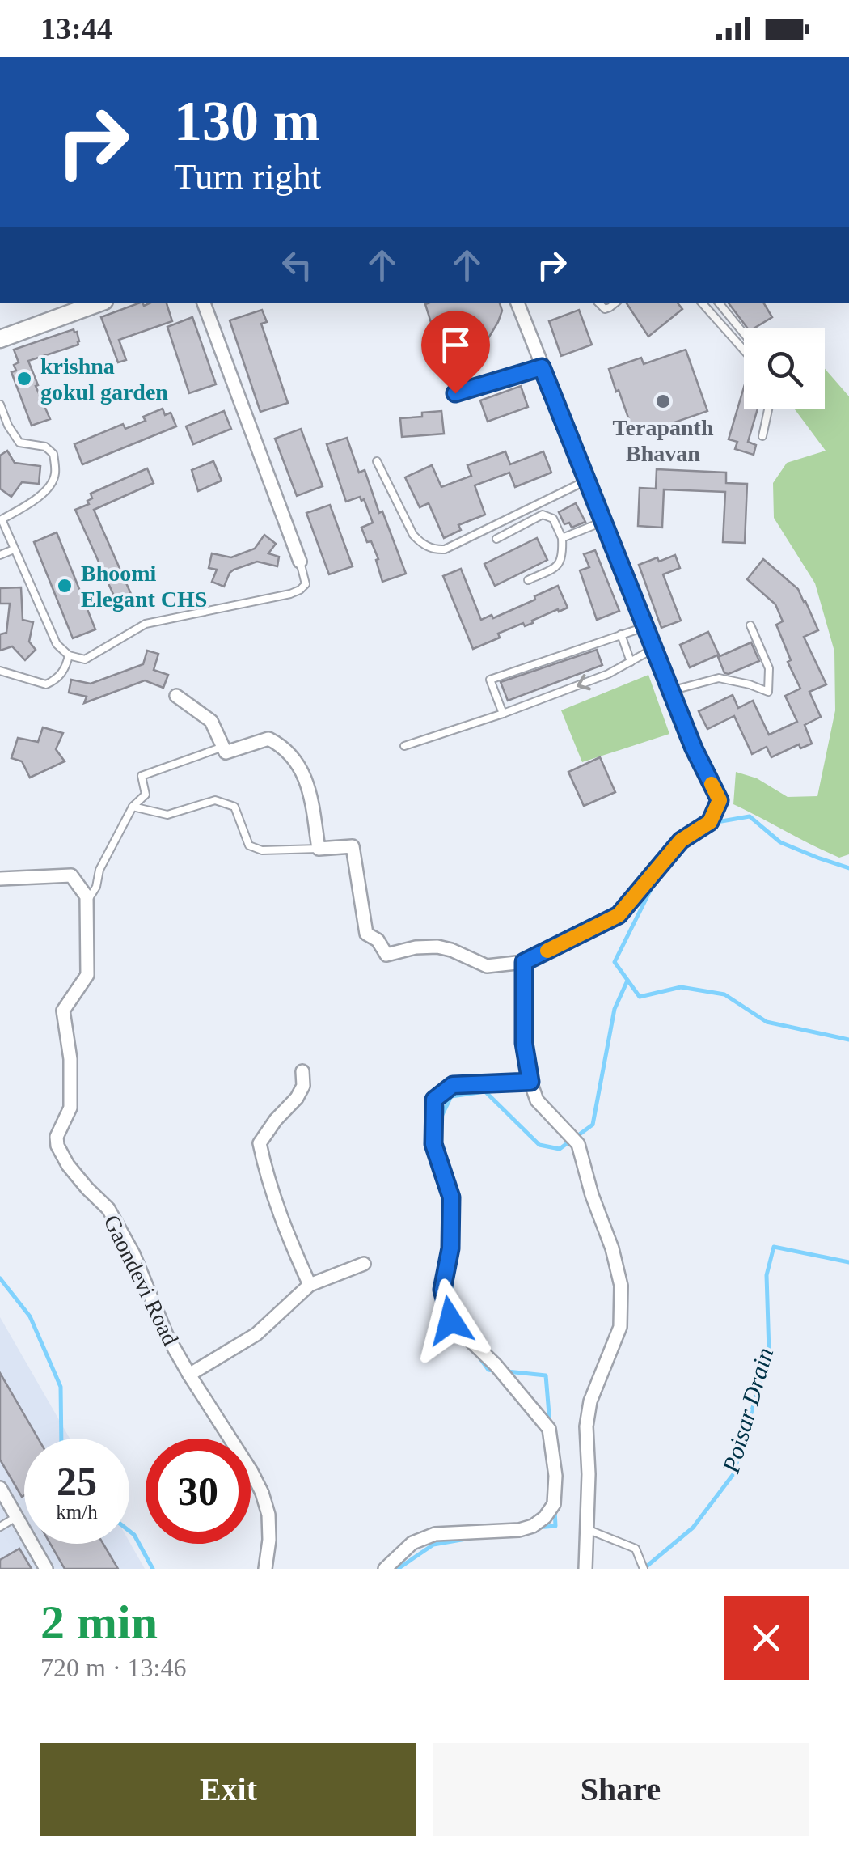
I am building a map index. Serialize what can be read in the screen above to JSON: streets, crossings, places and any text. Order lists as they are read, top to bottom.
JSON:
{
  "streets": {
    "street": ["Gaondevi Road"]
  },
  "water": ["Poisar Drain"],
  "places": ["krishna gokul garden", "Terapanth Bhavan", "Bhoomi Elegant CHS"],
  "page": {
    "status": "13:44",
    "turn": ["130 m", "Turn right"],
    "speed": "25 km/h",
    "limit": "30",
    "heading": ["2 min", "720 m · 13:46"],
    "buttons": ["Exit", "Share"]
  }
}
